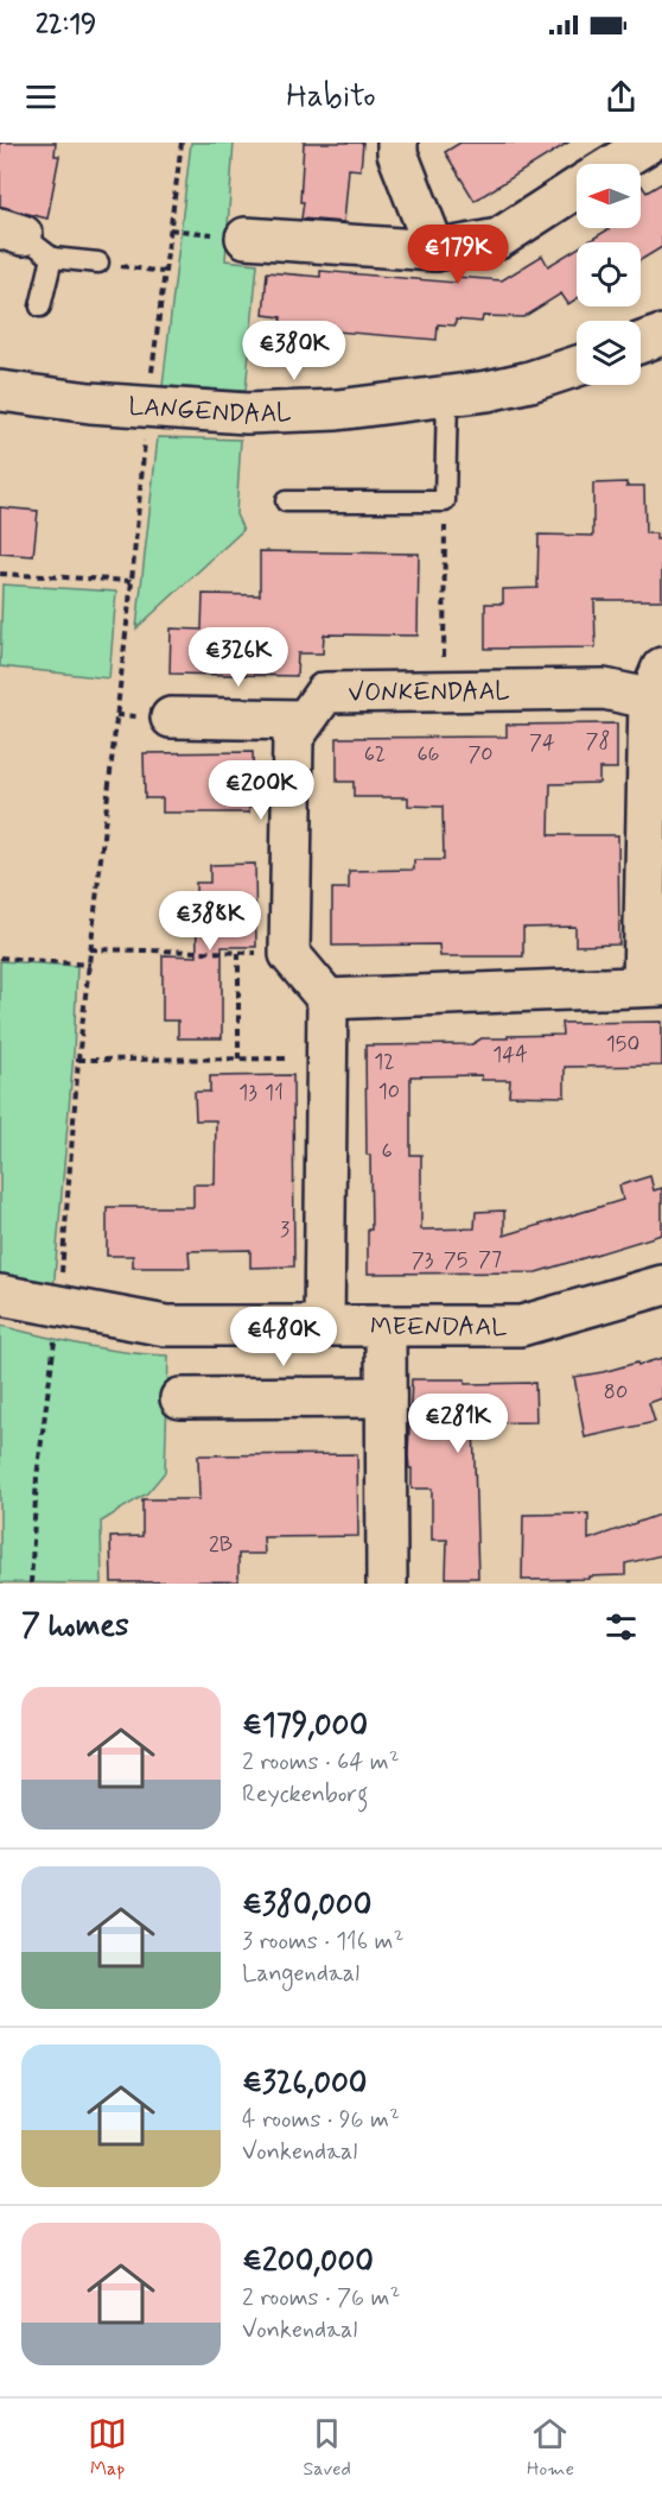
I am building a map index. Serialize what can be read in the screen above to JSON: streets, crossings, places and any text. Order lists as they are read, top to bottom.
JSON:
{
  "streets": {
    "street": ["LANGENDAAL", "VONKENDAAL", "MEENDAAL"]
  },
  "house_numbers": [
    "78",
    "74",
    "62",
    "66",
    "70",
    "150",
    "144",
    "12",
    "10",
    "13",
    "11",
    "6",
    "3",
    "77",
    "73",
    "75",
    "80",
    "2B"
  ],
  "north": "left",
  "page": {
    "status": "22:19",
    "header": "Habito",
    "price": [
      "€179K",
      "€380K",
      "€326K",
      "€200K",
      "€388K",
      "€480K",
      "€281K"
    ],
    "heading": "7 homes",
    "list": [
      {
        "name": "€179,000",
        "note": "2 rooms · 64 m² · Reyckenborg"
      },
      {
        "name": "€380,000",
        "note": "3 rooms · 116 m² · Langendaal"
      },
      {
        "name": "€326,000",
        "note": "4 rooms · 96 m² · Vonkendaal"
      },
      {
        "name": "€200,000",
        "note": "2 rooms · 76 m² · Vonkendaal"
      }
    ],
    "tabs": ["Map", "Saved", "Home"]
  }
}
